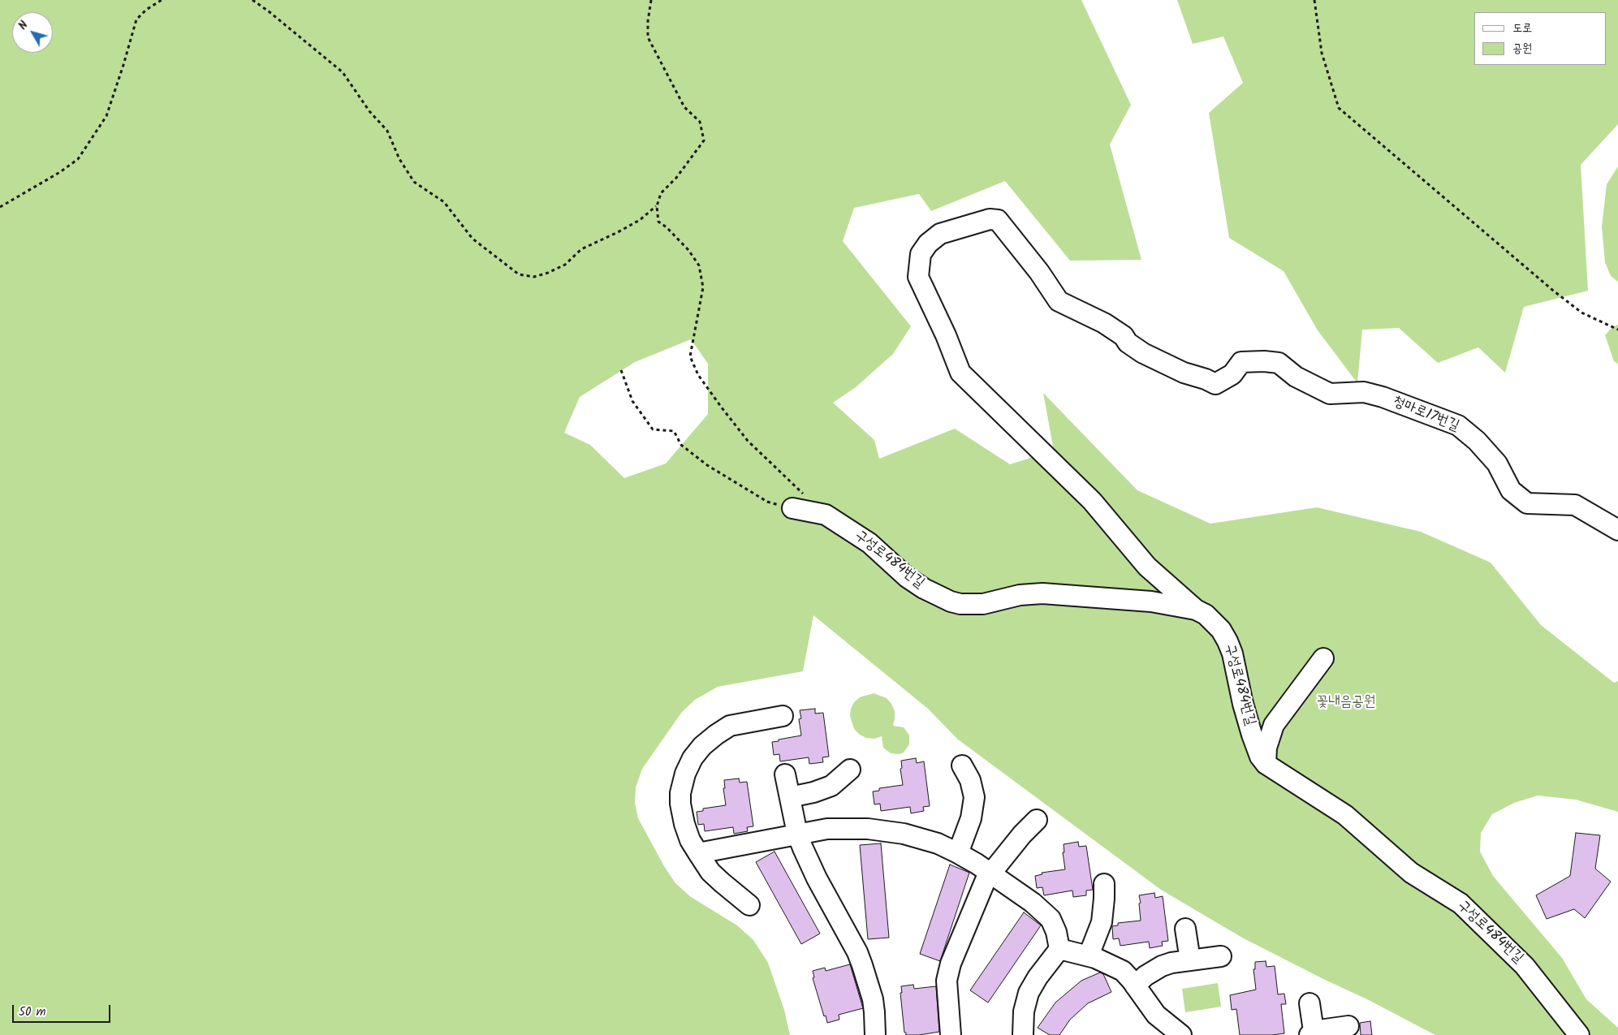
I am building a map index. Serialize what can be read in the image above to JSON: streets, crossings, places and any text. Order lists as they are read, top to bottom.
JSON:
{
  "streets": {
    "street": ["청마로17번길", "구성로484번길"]
  },
  "crossings": [
    ["청마로17번길", "구성로484번길"]
  ],
  "parks": ["꽃내음공원"],
  "legend": ["도로", "공원"],
  "scale_bar": "50 m",
  "north": "top left"
}
